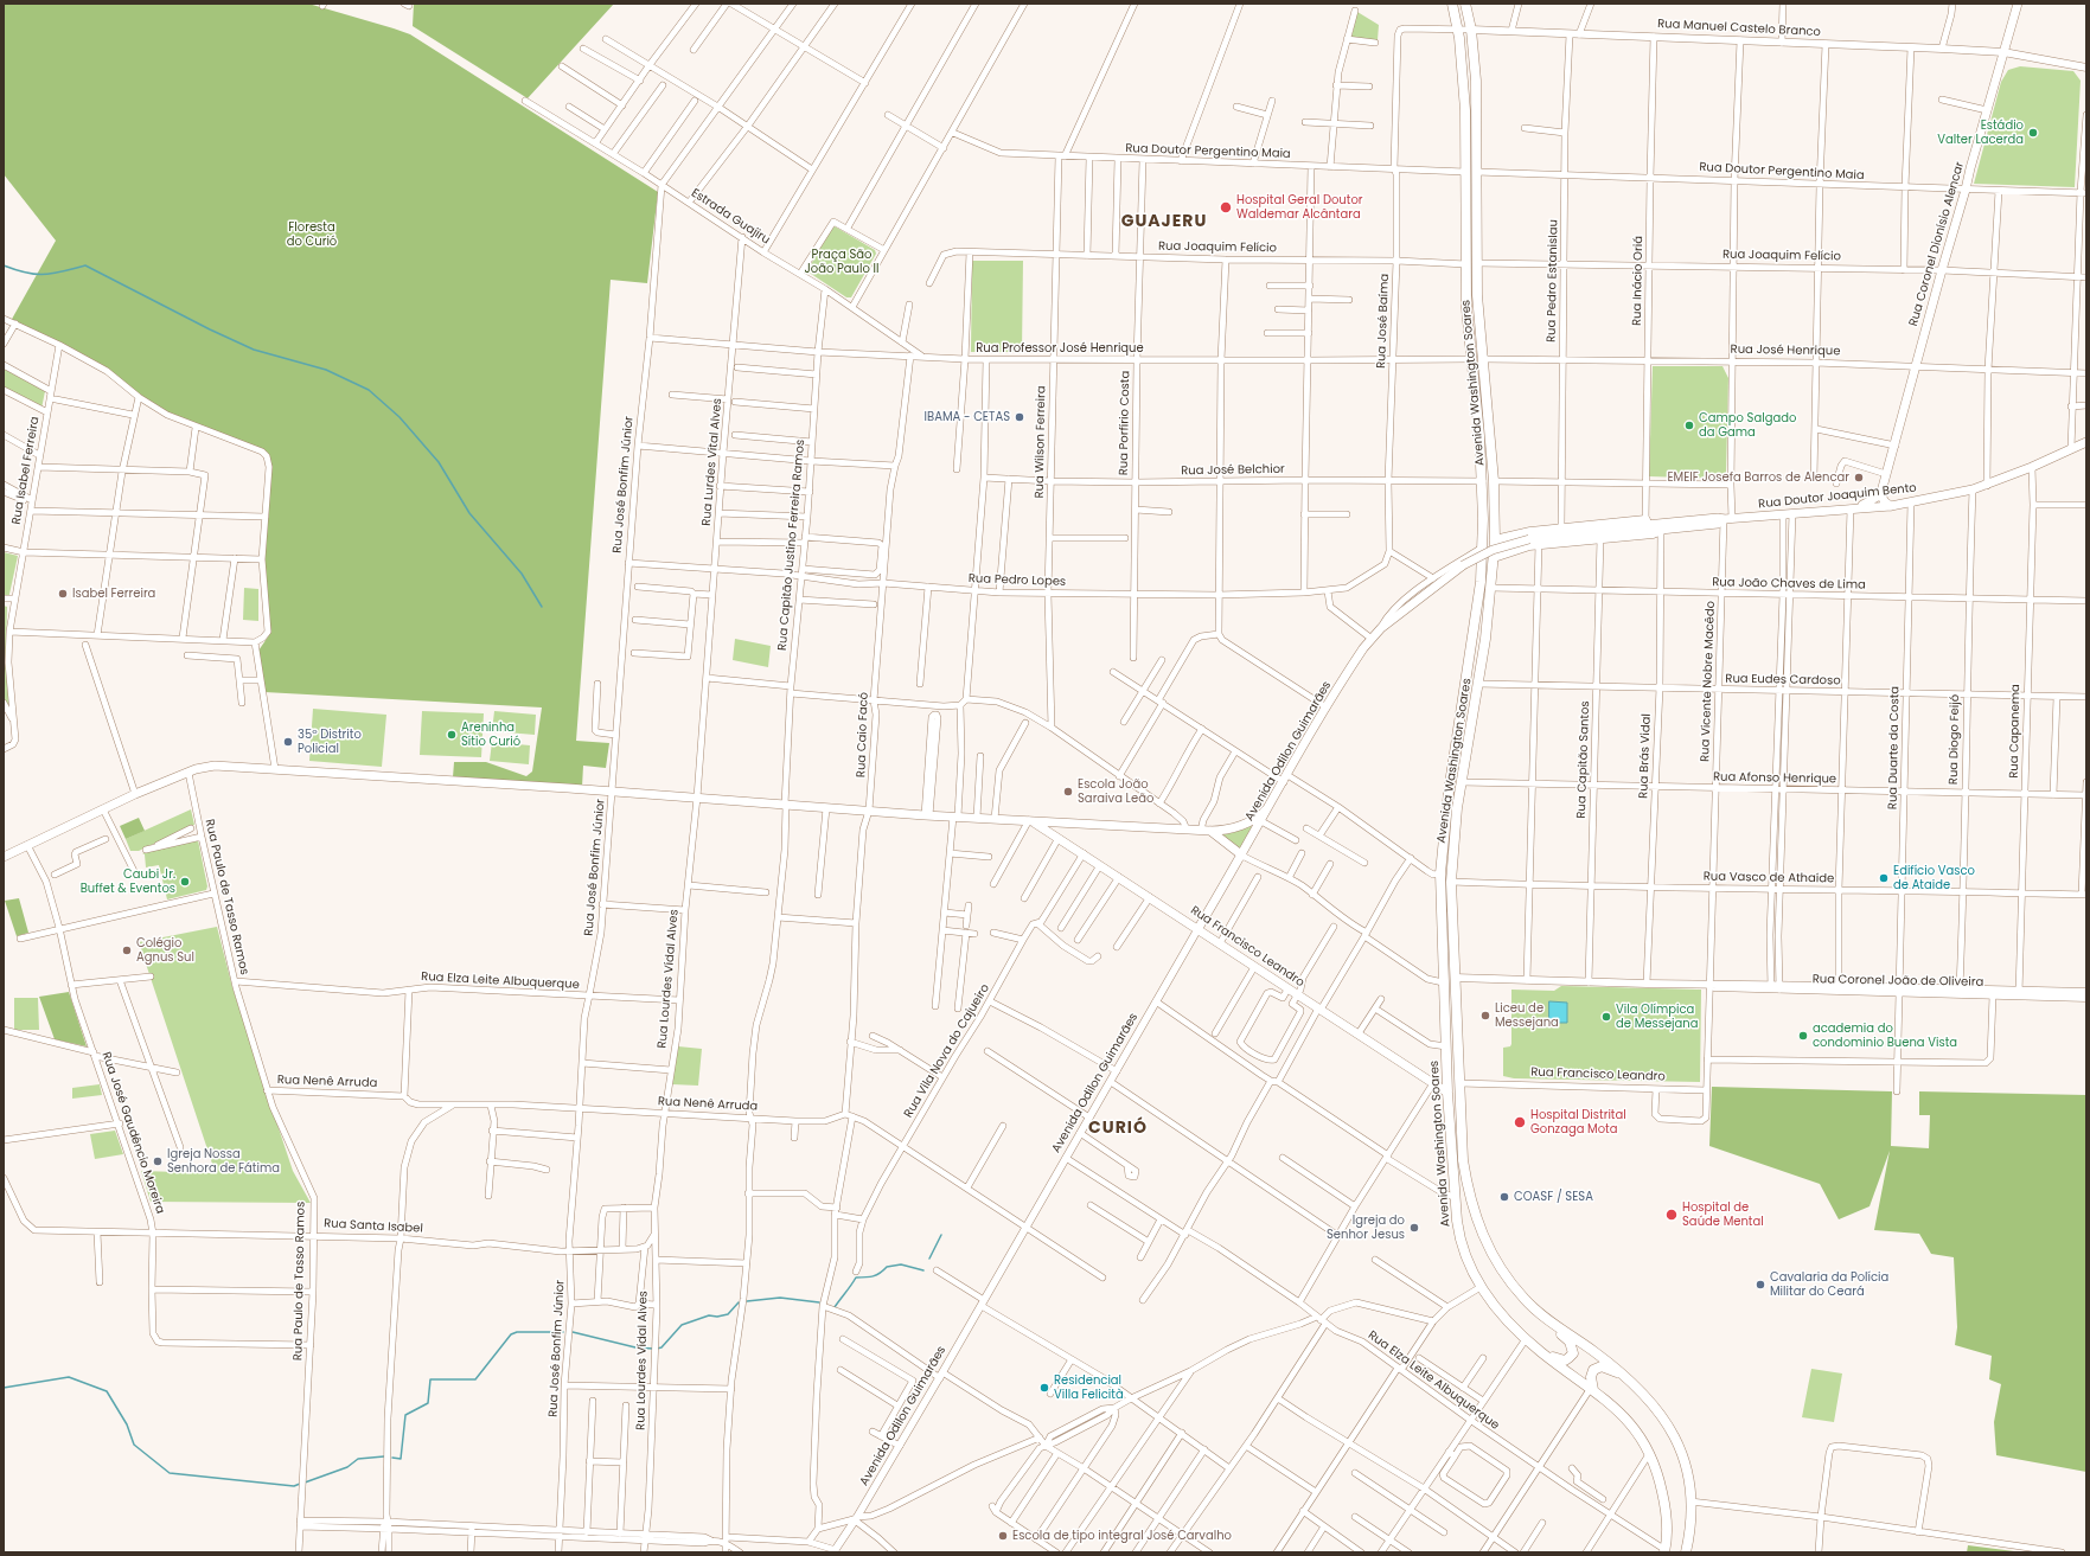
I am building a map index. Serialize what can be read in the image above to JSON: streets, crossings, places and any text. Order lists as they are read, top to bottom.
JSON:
{
  "streets": {
    "highway": ["Avenida Washington Soares"],
    "main road": [
      "Rua Coronel Dionísio Alencar",
      "Rua Doutor Joaquim Bento",
      "Avenida Odilon Guimarães",
      "Rua Francisco Leandro"
    ],
    "street": [
      "Rua Manuel Castelo Branco",
      "Rua Doutor Pergentino Maia",
      "Estrada Guajiru",
      "Rua Joaquim Felício",
      "Rua Pedro Estanislau",
      "Rua Inácio Oriá",
      "Rua José Baíma",
      "Rua Professor José Henrique",
      "Rua José Henrique",
      "Rua Porfírio Costa",
      "Rua Wilson Ferreira",
      "Rua Lurdes Vítal Alves",
      "Rua Isabel Ferreira",
      "Rua José Belchior",
      "Rua José Bonfim Júnior",
      "Rua Capitão Justino Ferreira Ramos",
      "Rua Pedro Lopes",
      "Rua João Chaves de Lima",
      "Rua Eudes Cardoso",
      "Rua Vicente Nobre Macêdo",
      "Rua Capanema",
      "Rua Caio Facó",
      "Rua Diogo Feijó",
      "Rua Duarte da Costa",
      "Rua Brás Vidal",
      "Rua Capitão Santos",
      "Rua Afonso Henrique",
      "Rua Vasco de Athaíde",
      "Rua Paulo de Tasso Ramos",
      "Rua Lourdes Vídal Alves",
      "Rua Elza Leite Albuquerque",
      "Rua Coronel João de Oliveira",
      "Rua Vila Nova do Cajueiro",
      "Rua Nenê Arruda",
      "Rua José Gaudêncio Moreira",
      "Rua Santa Isabel"
    ]
  },
  "crossings": [
    ["Rua Manuel Castelo Branco", "Rua Coronel Dionísio Alencar"],
    ["Rua Manuel Castelo Branco", "Rua Pedro Estanislau"],
    ["Rua Manuel Castelo Branco", "Rua Inácio Oriá"],
    ["Rua Manuel Castelo Branco", "Rua José Baíma"],
    ["Rua Manuel Castelo Branco", "Avenida Washington Soares"],
    ["Rua Manuel Castelo Branco", "Rua Vicente Nobre Macêdo"],
    ["Rua Doutor Pergentino Maia", "Rua Coronel Dionísio Alencar"],
    ["Rua Doutor Pergentino Maia", "Rua Pedro Estanislau"],
    ["Rua Doutor Pergentino Maia", "Rua Inácio Oriá"],
    ["Rua Doutor Pergentino Maia", "Rua José Baíma"],
    ["Rua Doutor Pergentino Maia", "Avenida Washington Soares"],
    ["Rua Doutor Pergentino Maia", "Rua Porfírio Costa"],
    ["Rua Doutor Pergentino Maia", "Rua Wilson Ferreira"],
    ["Rua Doutor Pergentino Maia", "Rua Vicente Nobre Macêdo"],
    ["Estrada Guajiru", "Rua Professor José Henrique"],
    ["Estrada Guajiru", "Rua Lurdes Vítal Alves"],
    ["Estrada Guajiru", "Rua José Bonfim Júnior"],
    ["Estrada Guajiru", "Rua Capitão Justino Ferreira Ramos"],
    ["Rua Coronel Dionísio Alencar", "Rua Joaquim Felício"],
    ["Rua Coronel Dionísio Alencar", "Rua José Henrique"],
    ["Rua Joaquim Felício", "Rua Pedro Estanislau"],
    ["Rua Joaquim Felício", "Rua Inácio Oriá"],
    ["Rua Joaquim Felício", "Rua José Baíma"],
    ["Rua Joaquim Felício", "Avenida Washington Soares"],
    ["Rua Joaquim Felício", "Rua Porfírio Costa"],
    ["Rua Joaquim Felício", "Rua Wilson Ferreira"],
    ["Rua Joaquim Felício", "Rua Vicente Nobre Macêdo"],
    ["Rua Pedro Estanislau", "Rua José Henrique"],
    ["Rua Inácio Oriá", "Rua José Henrique"],
    ["Rua Inácio Oriá", "Rua Doutor Joaquim Bento"],
    ["Rua José Baíma", "Rua Professor José Henrique"],
    ["Rua José Baíma", "Rua José Belchior"],
    ["Rua José Baíma", "Rua Pedro Lopes"],
    ["Rua Professor José Henrique", "Avenida Washington Soares"],
    ["Rua Professor José Henrique", "Rua Porfírio Costa"],
    ["Rua Professor José Henrique", "Rua Wilson Ferreira"],
    ["Rua Professor José Henrique", "Rua Lurdes Vítal Alves"],
    ["Rua Professor José Henrique", "Rua José Bonfim Júnior"],
    ["Rua Professor José Henrique", "Rua Capitão Justino Ferreira Ramos"],
    ["Rua Professor José Henrique", "Rua Caio Facó"],
    ["Rua José Henrique", "Avenida Washington Soares"],
    ["Rua José Henrique", "Rua Vicente Nobre Macêdo"],
    ["Avenida Washington Soares", "Rua José Belchior"],
    ["Avenida Washington Soares", "Rua João Chaves de Lima"],
    ["Avenida Washington Soares", "Rua Eudes Cardoso"],
    ["Avenida Washington Soares", "Avenida Odilon Guimarães"],
    ["Avenida Washington Soares", "Rua Afonso Henrique"],
    ["Avenida Washington Soares", "Rua Vasco de Athaíde"],
    ["Avenida Washington Soares", "Rua Francisco Leandro"],
    ["Avenida Washington Soares", "Rua Elza Leite Albuquerque"],
    ["Avenida Washington Soares", "Rua Coronel João de Oliveira"],
    ["Rua Porfírio Costa", "Rua José Belchior"],
    ["Rua Porfírio Costa", "Rua Pedro Lopes"],
    ["Rua Wilson Ferreira", "Rua José Belchior"],
    ["Rua Wilson Ferreira", "Rua Pedro Lopes"],
    ["Rua Lurdes Vítal Alves", "Rua Pedro Lopes"],
    ["Rua Lurdes Vítal Alves", "Rua Lourdes Vídal Alves"],
    ["Rua José Bonfim Júnior", "Rua Pedro Lopes"],
    ["Rua José Bonfim Júnior", "Rua Elza Leite Albuquerque"],
    ["Rua José Bonfim Júnior", "Rua Nenê Arruda"],
    ["Rua José Bonfim Júnior", "Rua Santa Isabel"],
    ["Rua Doutor Joaquim Bento", "Rua Vicente Nobre Macêdo"],
    ["Rua Doutor Joaquim Bento", "Rua Capanema"],
    ["Rua Doutor Joaquim Bento", "Rua Diogo Feijó"],
    ["Rua Doutor Joaquim Bento", "Rua Duarte da Costa"],
    ["Rua Doutor Joaquim Bento", "Avenida Odilon Guimarães"],
    ["Rua Doutor Joaquim Bento", "Rua Brás Vidal"],
    ["Rua Capitão Justino Ferreira Ramos", "Rua Pedro Lopes"],
    ["Rua Capitão Justino Ferreira Ramos", "Rua Nenê Arruda"],
    ["Rua Pedro Lopes", "Rua Caio Facó"],
    ["Rua João Chaves de Lima", "Rua Vicente Nobre Macêdo"],
    ["Rua João Chaves de Lima", "Rua Capanema"],
    ["Rua João Chaves de Lima", "Rua Diogo Feijó"],
    ["Rua João Chaves de Lima", "Rua Duarte da Costa"],
    ["Rua João Chaves de Lima", "Rua Brás Vidal"],
    ["Rua João Chaves de Lima", "Rua Capitão Santos"],
    ["Rua Eudes Cardoso", "Rua Vicente Nobre Macêdo"],
    ["Rua Eudes Cardoso", "Rua Capanema"],
    ["Rua Eudes Cardoso", "Rua Diogo Feijó"],
    ["Rua Eudes Cardoso", "Rua Duarte da Costa"],
    ["Rua Eudes Cardoso", "Rua Brás Vidal"],
    ["Rua Eudes Cardoso", "Rua Capitão Santos"],
    ["Rua Vicente Nobre Macêdo", "Rua Afonso Henrique"],
    ["Rua Vicente Nobre Macêdo", "Rua Vasco de Athaíde"],
    ["Rua Vicente Nobre Macêdo", "Rua Francisco Leandro"],
    ["Rua Vicente Nobre Macêdo", "Rua Coronel João de Oliveira"],
    ["Rua Capanema", "Rua Afonso Henrique"],
    ["Rua Capanema", "Rua Vasco de Athaíde"],
    ["Rua Capanema", "Rua Coronel João de Oliveira"],
    ["Rua Caio Facó", "Rua Nenê Arruda"],
    ["Rua Diogo Feijó", "Rua Afonso Henrique"],
    ["Rua Diogo Feijó", "Rua Vasco de Athaíde"],
    ["Rua Diogo Feijó", "Rua Coronel João de Oliveira"],
    ["Rua Duarte da Costa", "Rua Afonso Henrique"],
    ["Rua Duarte da Costa", "Rua Vasco de Athaíde"],
    ["Rua Duarte da Costa", "Rua Coronel João de Oliveira"],
    ["Avenida Odilon Guimarães", "Rua Francisco Leandro"],
    ["Avenida Odilon Guimarães", "Rua Elza Leite Albuquerque"],
    ["Rua Brás Vidal", "Rua Afonso Henrique"],
    ["Rua Brás Vidal", "Rua Vasco de Athaíde"],
    ["Rua Brás Vidal", "Rua Coronel João de Oliveira"],
    ["Rua Capitão Santos", "Rua Afonso Henrique"],
    ["Rua Capitão Santos", "Rua Vasco de Athaíde"],
    ["Rua Capitão Santos", "Rua Coronel João de Oliveira"],
    ["Rua Paulo de Tasso Ramos", "Rua Elza Leite Albuquerque"],
    ["Rua Paulo de Tasso Ramos", "Rua Nenê Arruda"],
    ["Rua Paulo de Tasso Ramos", "Rua José Gaudêncio Moreira"],
    ["Rua Paulo de Tasso Ramos", "Rua Santa Isabel"],
    ["Rua Francisco Leandro", "Rua Vila Nova do Cajueiro"],
    ["Rua Lourdes Vídal Alves", "Rua Elza Leite Albuquerque"],
    ["Rua Lourdes Vídal Alves", "Rua Nenê Arruda"],
    ["Rua José Gaudêncio Moreira", "Rua Santa Isabel"]
  ],
  "districts": ["GUAJERU", "CURIÓ"],
  "parks": ["Floresta do Curió", "Praça São João Paulo II"],
  "places": [
    "Estádio Valter Lacerda",
    "Hospital Geral Doutor Waldemar Alcântara",
    "IBAMA - CETAS",
    "Campo Salgado da Gama",
    "EMEIF Josefa Barros de Alencar",
    "Isabel Ferreira",
    "Areninha Sítio Curió",
    "35º Distrito Policial",
    "Escola João Saraiva Leão",
    "Edifício Vasco de Ataide",
    "Caubi Jr. Buffet & Eventos",
    "Colégio Agnus Sul",
    "Liceu de Messejana",
    "Vila Olímpica de Messejana",
    "academia do condominio Buena Vista",
    "Hospital Distrital Gonzaga Mota",
    "Igreja Nossa Senhora de Fátima",
    "COASF / SESA",
    "Hospital de Saúde Mental",
    "Igreja do Senhor Jesus",
    "Cavalaria da Polícia Militar do Ceará",
    "Residencial Villa Felicità",
    "Escola de tipo integral José Carvalho"
  ]
}
